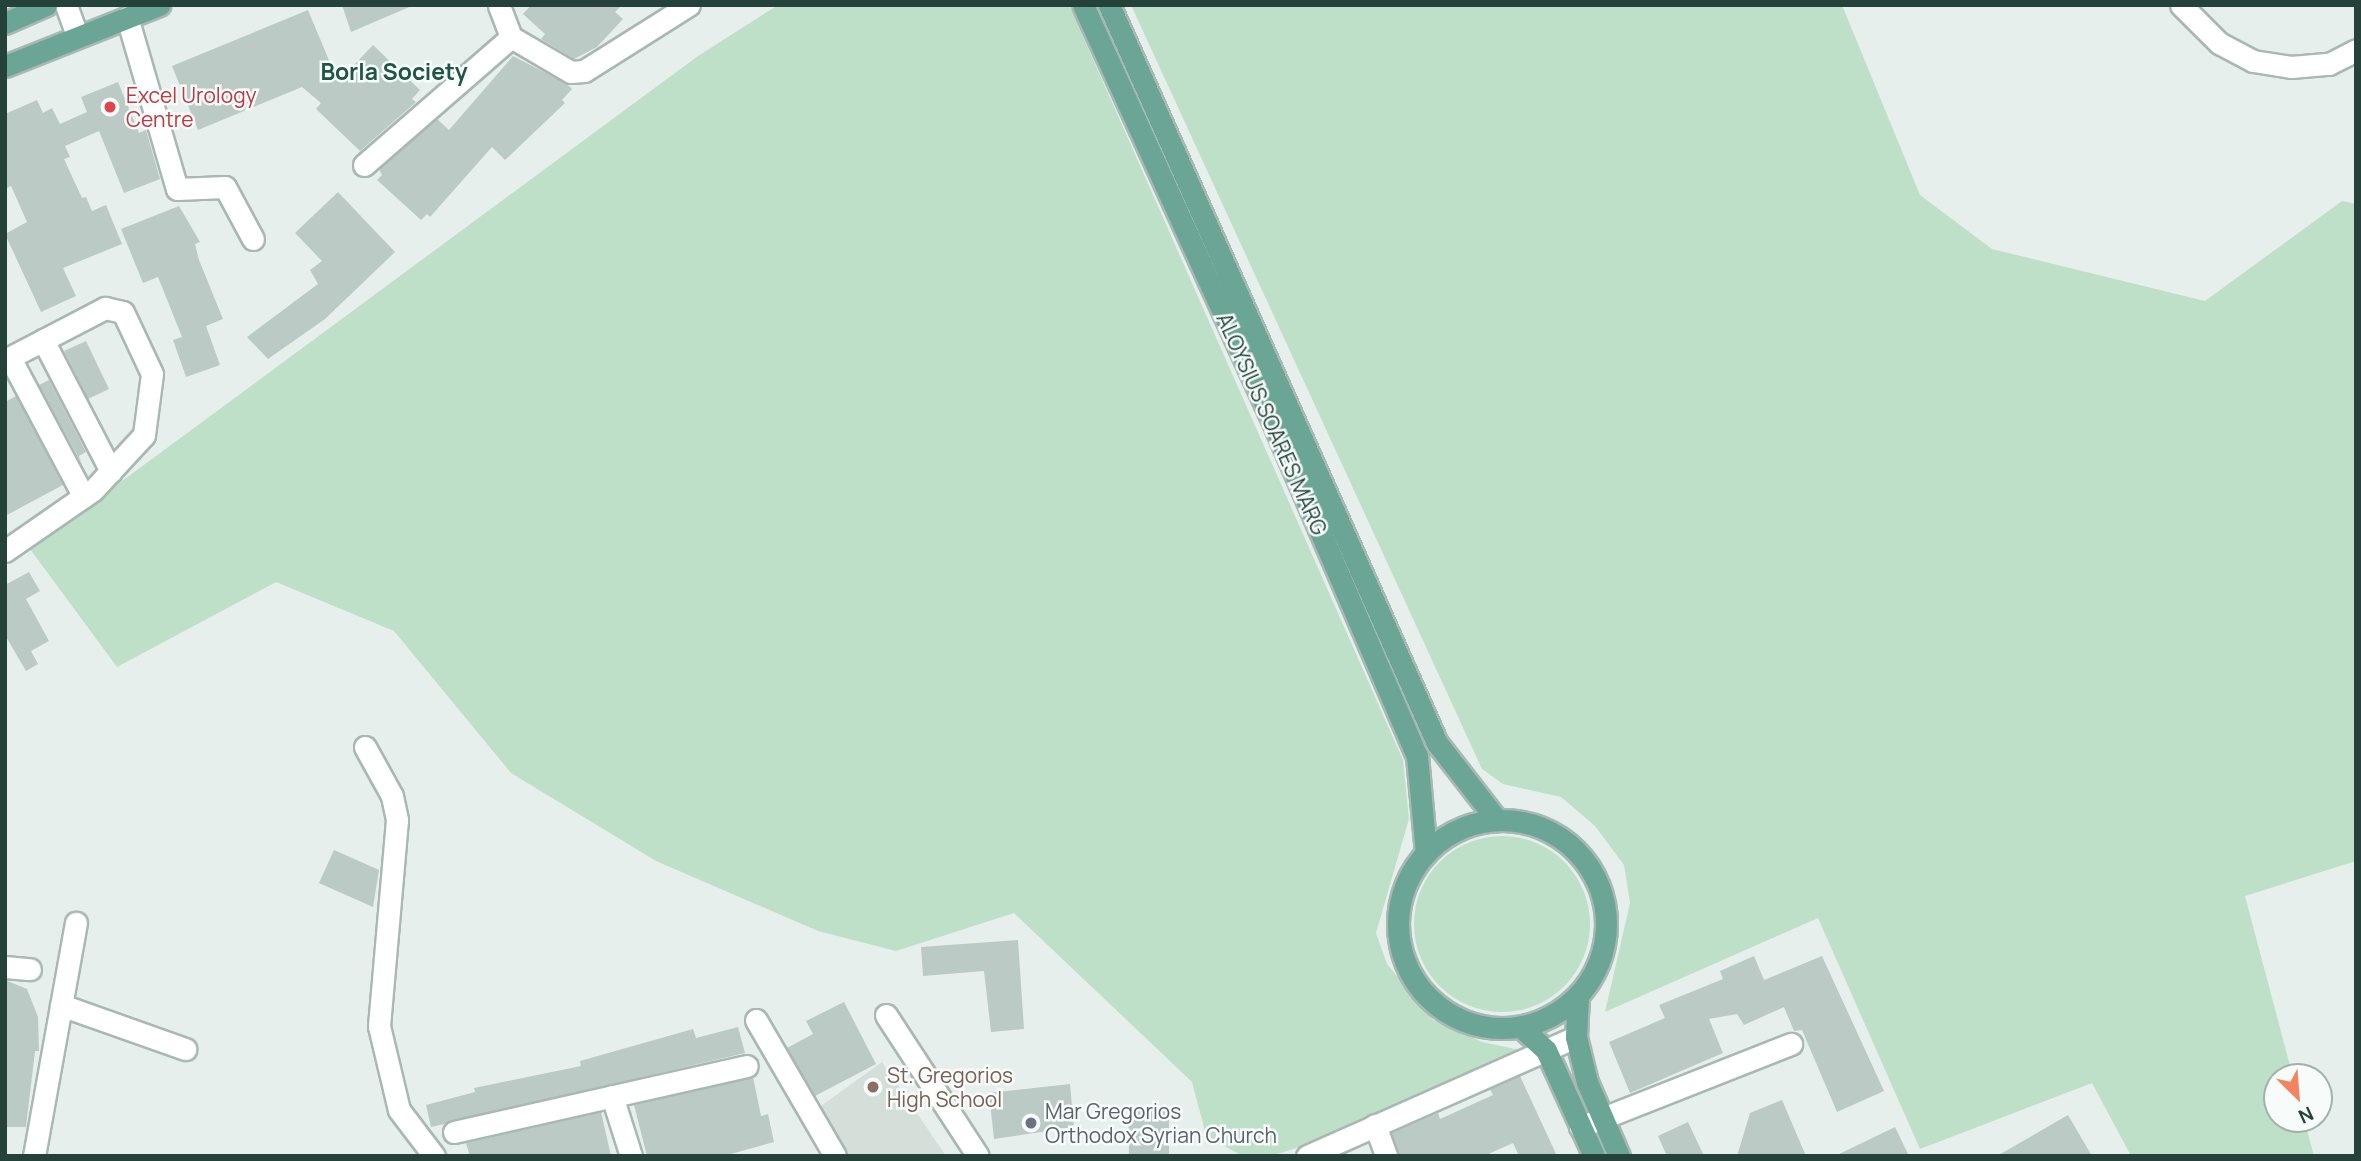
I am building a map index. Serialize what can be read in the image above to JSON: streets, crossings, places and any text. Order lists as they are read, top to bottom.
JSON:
{
  "streets": {
    "main road": ["ALOYSIUS SOARES MARG"]
  },
  "districts": ["Borla Society"],
  "places": ["Excel Urology Centre", "St. Gregorios High School", "Mar Gregorios Orthodox Syrian Church"],
  "north": "bottom right"
}
